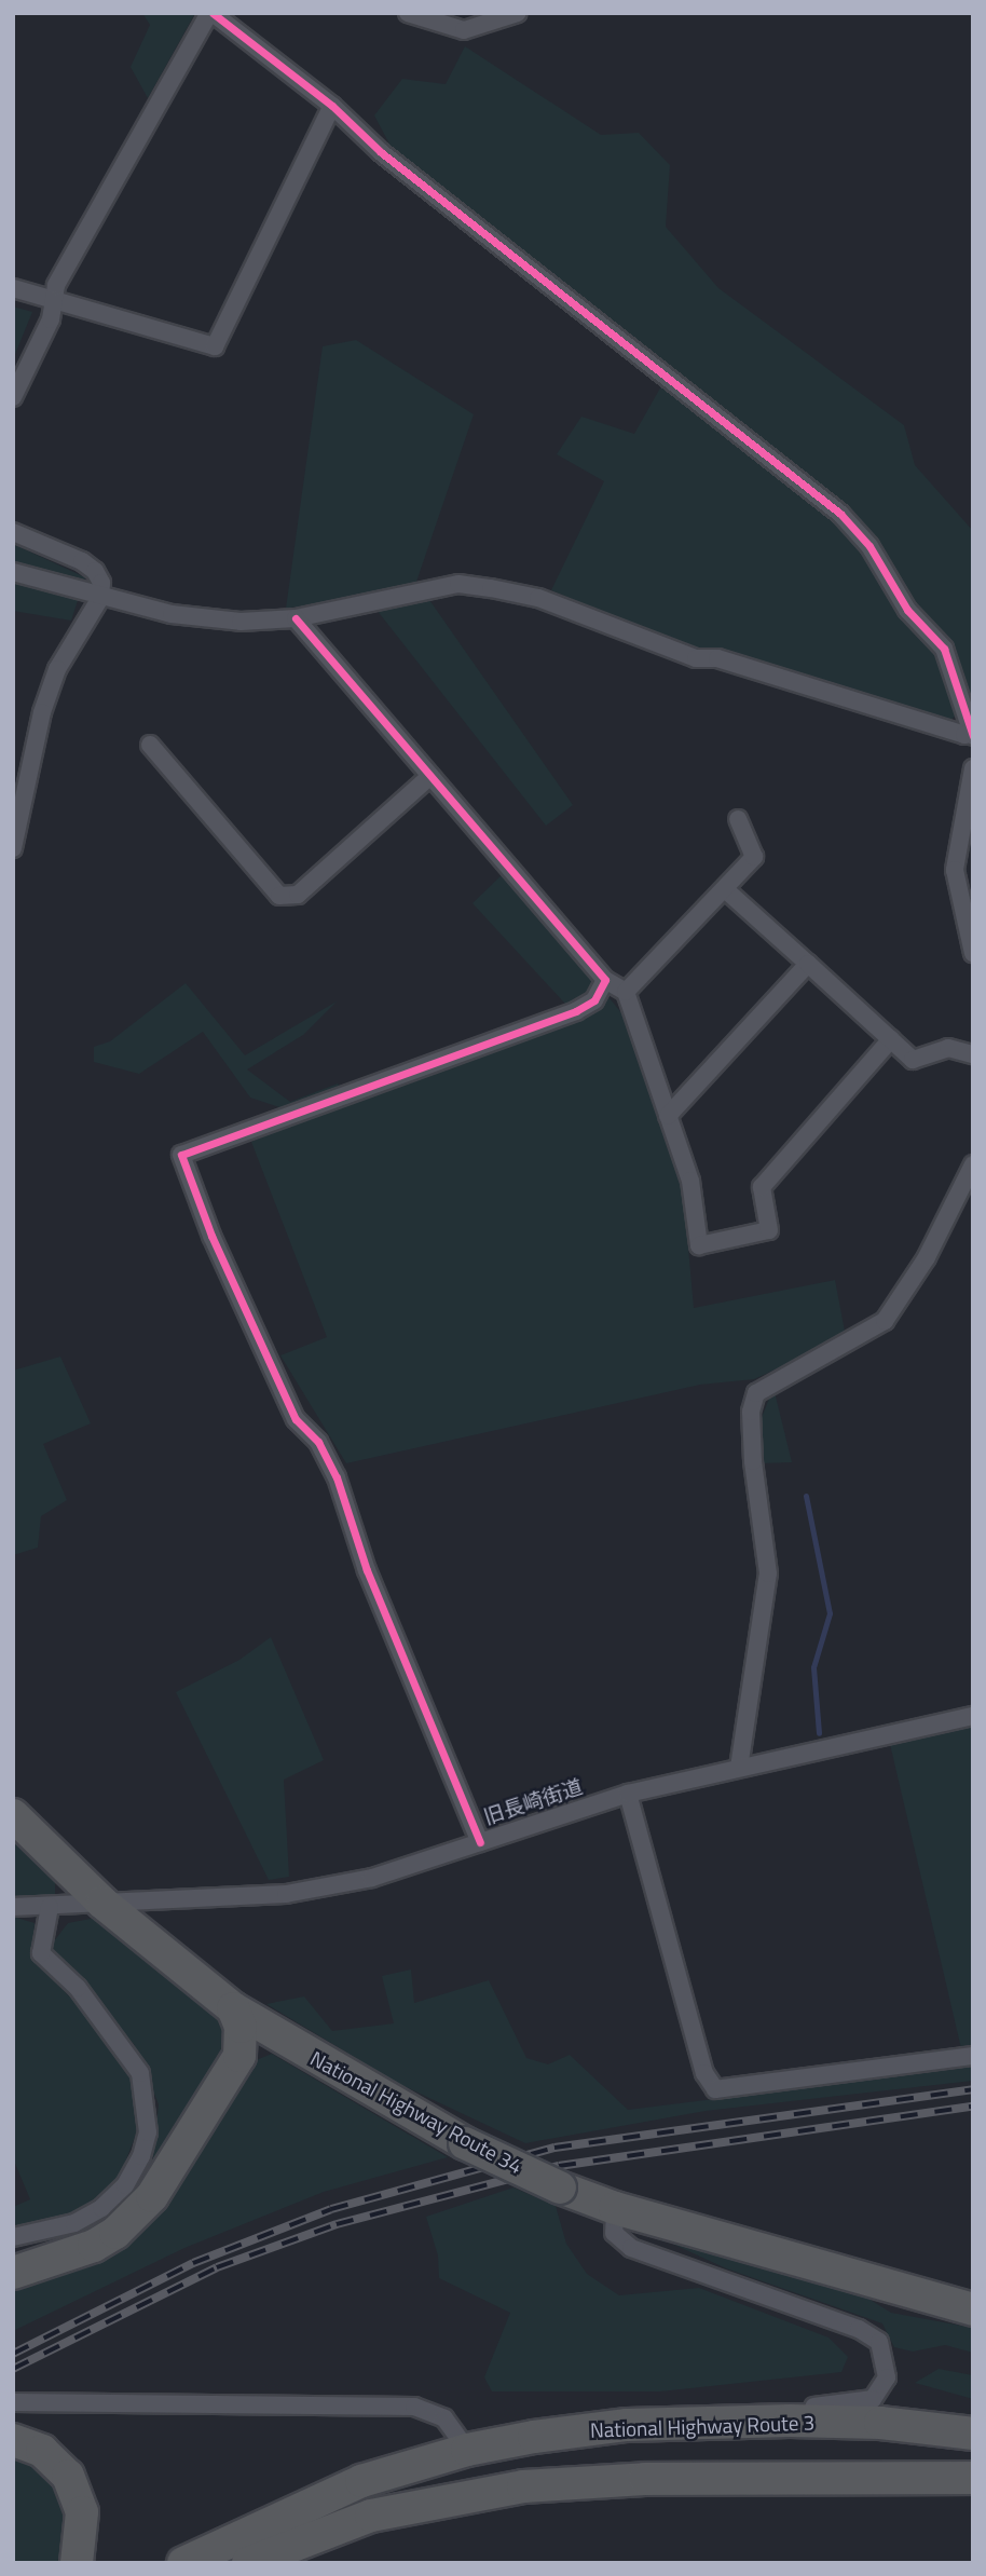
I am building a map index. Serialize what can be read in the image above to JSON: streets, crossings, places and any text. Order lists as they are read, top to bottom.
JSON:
{
  "streets": {
    "highway": ["National Highway Route 34", "National Highway Route 3"],
    "street": ["旧長崎街道"]
  },
  "crossings": [
    ["旧長崎街道", "National Highway Route 34"]
  ]
}
